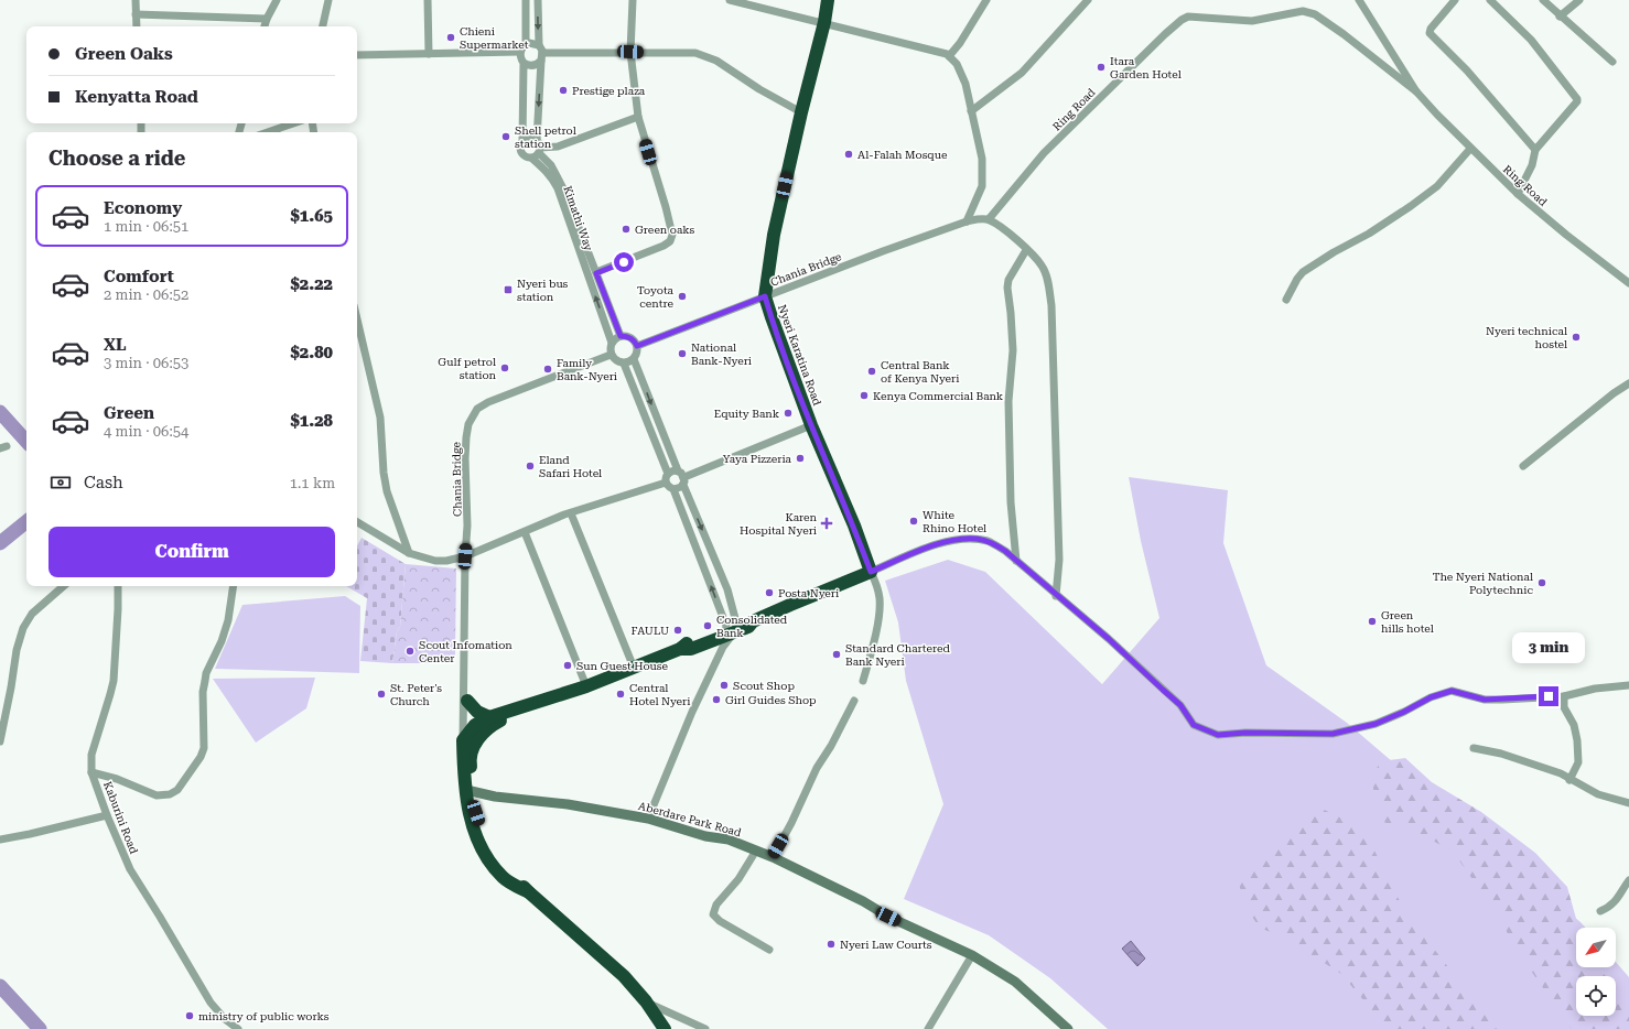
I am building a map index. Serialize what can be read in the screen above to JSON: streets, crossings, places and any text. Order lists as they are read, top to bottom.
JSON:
{
  "streets": {
    "highway": ["Nyeri Karatina Road"],
    "street": [
      "Ring Road",
      "Kimathi Way",
      "Chania Bridge",
      "Kaburini Road",
      "Aberdare Park Road"
    ]
  },
  "crossings": [
    ["Ring Road", "Chania Bridge"],
    ["Kimathi Way", "Chania Bridge"],
    ["Chania Bridge", "Nyeri Karatina Road"]
  ],
  "places": {
    "other": [
      "Chieni Supermarket",
      "Itara Garden Hotel",
      "Prestige plaza",
      "Shell petrol station",
      "Al-Falah Mosque",
      "Green oaks",
      "Toyota centre",
      "Nyeri technical hostel",
      "National Bank-Nyeri",
      "Gulf petrol station",
      "Family Bank-Nyeri",
      "Central Bank of Kenya Nyeri",
      "Kenya Commercial Bank",
      "Equity Bank",
      "Yaya Pizzeria",
      "Eland Safari Hotel",
      "White Rhino Hotel",
      "The Nyeri National Polytechnic",
      "Posta Nyeri",
      "Green hills hotel",
      "Consolidated Bank",
      "FAULU",
      "Scout Infomation Center",
      "Standard Chartered Bank Nyeri",
      "Sun Guest House",
      "Scout Shop",
      "St. Peter's Church",
      "Central Hotel Nyeri",
      "Girl Guides Shop",
      "Nyeri Law Courts",
      "ministry of public works"
    ],
    "transit": ["Nyeri bus station"],
    "health": ["Karen Hospital Nyeri"]
  },
  "north": "bottom left",
  "page": {
    "banner": ["Green Oaks", "Kenyatta Road"],
    "heading": "Choose a ride",
    "list": [
      {
        "name": "Economy",
        "note": "1 min · 06:51",
        "value": "$1.65"
      },
      {
        "name": "Comfort",
        "note": "2 min · 06:52",
        "value": "$2.22"
      },
      {
        "name": "XL",
        "note": "3 min · 06:53",
        "value": "$2.80"
      },
      {
        "name": "Green",
        "note": "4 min · 06:54",
        "value": "$1.28"
      }
    ],
    "pay": ["Cash", "1.1 km"],
    "buttons": "Confirm",
    "bubble": "3 min"
  }
}
